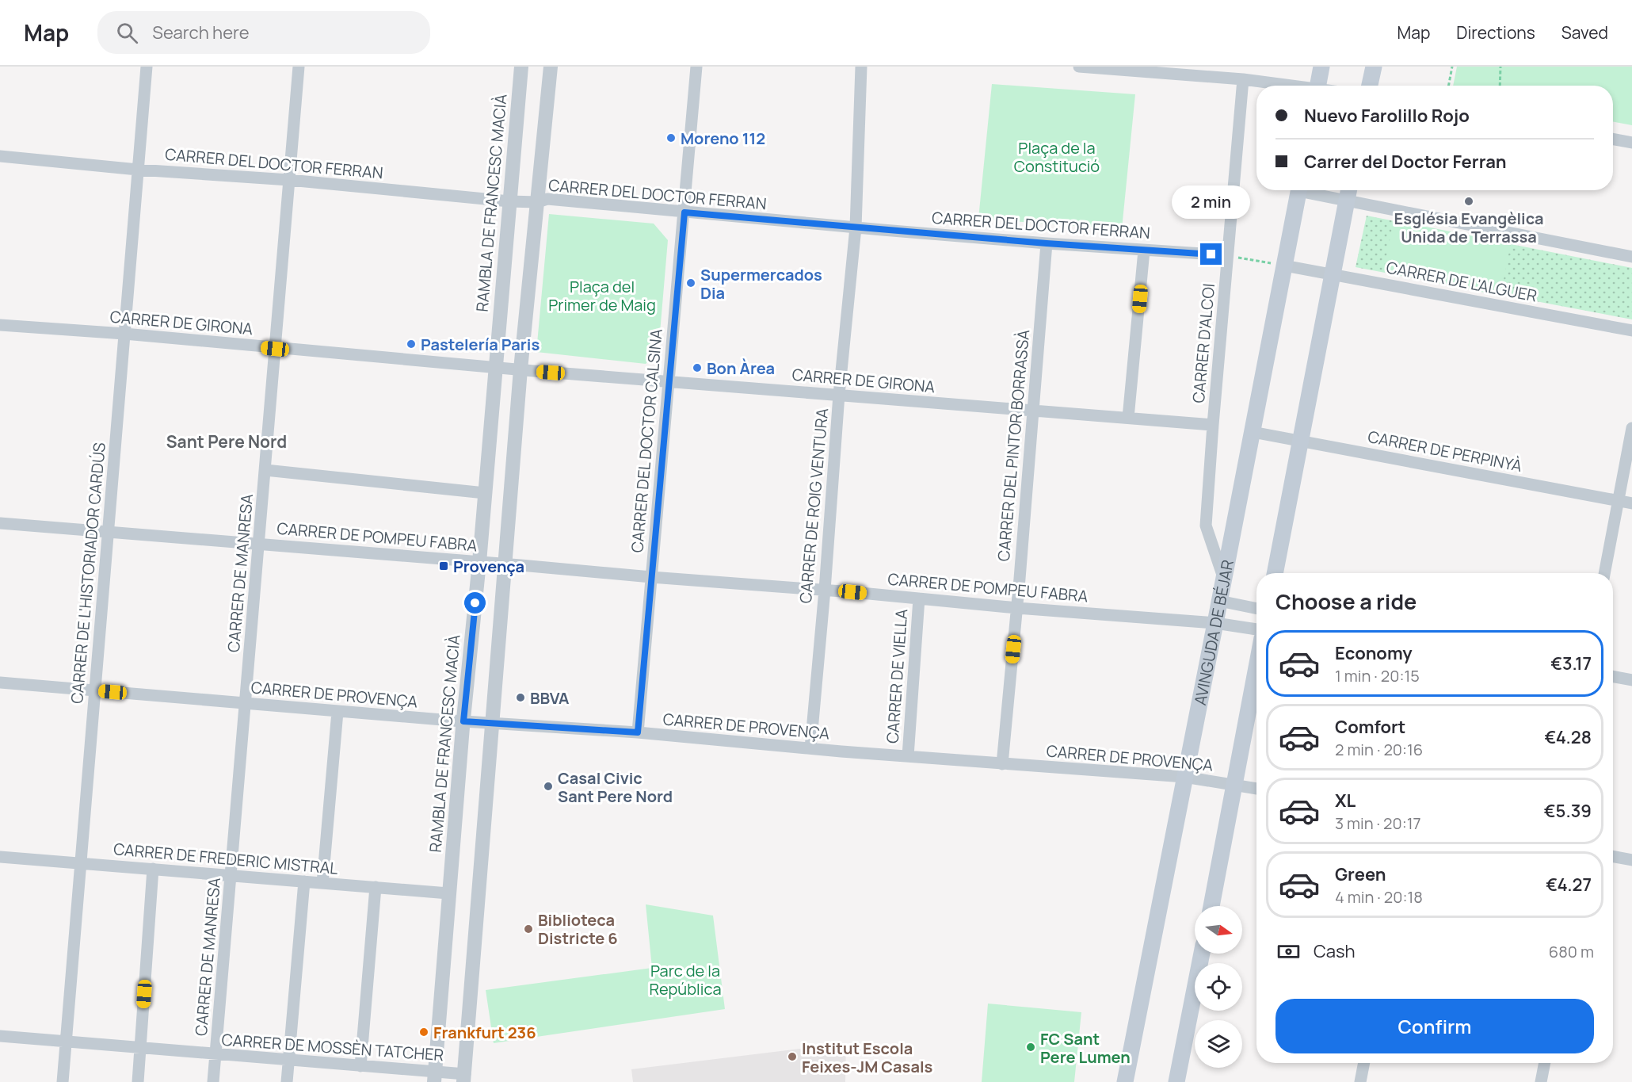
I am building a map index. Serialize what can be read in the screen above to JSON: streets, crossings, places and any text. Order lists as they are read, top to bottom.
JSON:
{
  "streets": {
    "main road": ["AVINGUDA DE BÉJAR"],
    "street": [
      "CARRER DEL DOCTOR FERRAN",
      "RAMBLA DE FRANCESC MACIÀ",
      "CARRER DE L'ALGUER",
      "CARRER DE GIRONA",
      "CARRER D'ALCOI",
      "CARRER DEL DOCTOR CALSINA",
      "CARRER DEL PINTOR BORRASSÀ",
      "CARRER DE PERPINYÀ",
      "CARRER DE ROIG VENTURA",
      "CARRER DE POMPEU FABRA",
      "CARRER DE L'HISTORIADOR CARDÚS",
      "CARRER DE MANRESA",
      "CARRER DE VIELLA",
      "CARRER DE PROVENÇA",
      "CARRER DE FREDERIC MISTRAL",
      "CARRER DE MOSSÈN TATCHER"
    ]
  },
  "crossings": [
    ["CARRER DEL DOCTOR FERRAN", "RAMBLA DE FRANCESC MACIÀ"],
    ["CARRER DEL DOCTOR FERRAN", "CARRER D'ALCOI"],
    ["CARRER DEL DOCTOR FERRAN", "CARRER DEL DOCTOR CALSINA"],
    ["CARRER DEL DOCTOR FERRAN", "CARRER DEL PINTOR BORRASSÀ"],
    ["CARRER DEL DOCTOR FERRAN", "CARRER DE ROIG VENTURA"],
    ["CARRER DEL DOCTOR FERRAN", "CARRER DE L'HISTORIADOR CARDÚS"],
    ["CARRER DEL DOCTOR FERRAN", "CARRER DE MANRESA"],
    ["RAMBLA DE FRANCESC MACIÀ", "CARRER DE GIRONA"],
    ["RAMBLA DE FRANCESC MACIÀ", "CARRER DE POMPEU FABRA"],
    ["RAMBLA DE FRANCESC MACIÀ", "CARRER DE PROVENÇA"],
    ["RAMBLA DE FRANCESC MACIÀ", "CARRER DE FREDERIC MISTRAL"],
    ["RAMBLA DE FRANCESC MACIÀ", "CARRER DE MOSSÈN TATCHER"],
    ["CARRER DE L'ALGUER", "AVINGUDA DE BÉJAR"],
    ["CARRER DE GIRONA", "CARRER D'ALCOI"],
    ["CARRER DE GIRONA", "CARRER DEL DOCTOR CALSINA"],
    ["CARRER DE GIRONA", "CARRER DEL PINTOR BORRASSÀ"],
    ["CARRER DE GIRONA", "CARRER DE ROIG VENTURA"],
    ["CARRER DE GIRONA", "CARRER DE L'HISTORIADOR CARDÚS"],
    ["CARRER DE GIRONA", "CARRER DE MANRESA"],
    ["CARRER D'ALCOI", "AVINGUDA DE BÉJAR"],
    ["CARRER DEL DOCTOR CALSINA", "CARRER DE POMPEU FABRA"],
    ["CARRER DEL DOCTOR CALSINA", "CARRER DE PROVENÇA"],
    ["CARRER DEL PINTOR BORRASSÀ", "CARRER DE POMPEU FABRA"],
    ["CARRER DEL PINTOR BORRASSÀ", "CARRER DE PROVENÇA"],
    ["CARRER DE PERPINYÀ", "AVINGUDA DE BÉJAR"],
    ["CARRER DE ROIG VENTURA", "CARRER DE POMPEU FABRA"],
    ["CARRER DE ROIG VENTURA", "CARRER DE PROVENÇA"],
    ["CARRER DE POMPEU FABRA", "CARRER DE L'HISTORIADOR CARDÚS"],
    ["CARRER DE POMPEU FABRA", "CARRER DE MANRESA"],
    ["CARRER DE POMPEU FABRA", "AVINGUDA DE BÉJAR"],
    ["CARRER DE POMPEU FABRA", "CARRER DE VIELLA"],
    ["CARRER DE L'HISTORIADOR CARDÚS", "CARRER DE PROVENÇA"],
    ["CARRER DE L'HISTORIADOR CARDÚS", "CARRER DE FREDERIC MISTRAL"],
    ["CARRER DE L'HISTORIADOR CARDÚS", "CARRER DE MOSSÈN TATCHER"],
    ["CARRER DE MANRESA", "CARRER DE PROVENÇA"],
    ["CARRER DE MANRESA", "CARRER DE FREDERIC MISTRAL"],
    ["CARRER DE MANRESA", "CARRER DE MOSSÈN TATCHER"],
    ["AVINGUDA DE BÉJAR", "CARRER DE PROVENÇA"],
    ["CARRER DE VIELLA", "CARRER DE PROVENÇA"]
  ],
  "districts": ["Sant Pere Nord"],
  "parks": ["Plaça de la Constitució", "Plaça del Primer de Maig", "Parc de la República"],
  "places": {
    "other": [
      "Moreno 112",
      "Església Evangèlica Unida de Terrassa",
      "Supermercados Dia",
      "Pastelería Paris",
      "Bon Àrea",
      "BBVA",
      "Casal Civic Sant Pere Nord",
      "Biblioteca Districte 6",
      "Frankfurt 236",
      "FC Sant Pere Lumen",
      "Institut Escola Feixes-JM Casals"
    ],
    "transit": ["Provença"]
  },
  "north": "right",
  "page": {
    "header": "Map",
    "search": "Search here",
    "nav": ["Map", "Directions", "Saved"],
    "banner": ["Nuevo Farolillo Rojo", "Carrer del Doctor Ferran"],
    "bubble": "2 min",
    "heading": "Choose a ride",
    "list": [
      {
        "name": "Economy",
        "note": "1 min · 20:15",
        "value": "€3.17"
      },
      {
        "name": "Comfort",
        "note": "2 min · 20:16",
        "value": "€4.28"
      },
      {
        "name": "XL",
        "note": "3 min · 20:17",
        "value": "€5.39"
      },
      {
        "name": "Green",
        "note": "4 min · 20:18",
        "value": "€4.27"
      }
    ],
    "pay": ["Cash", "680 m"],
    "buttons": "Confirm"
  }
}
